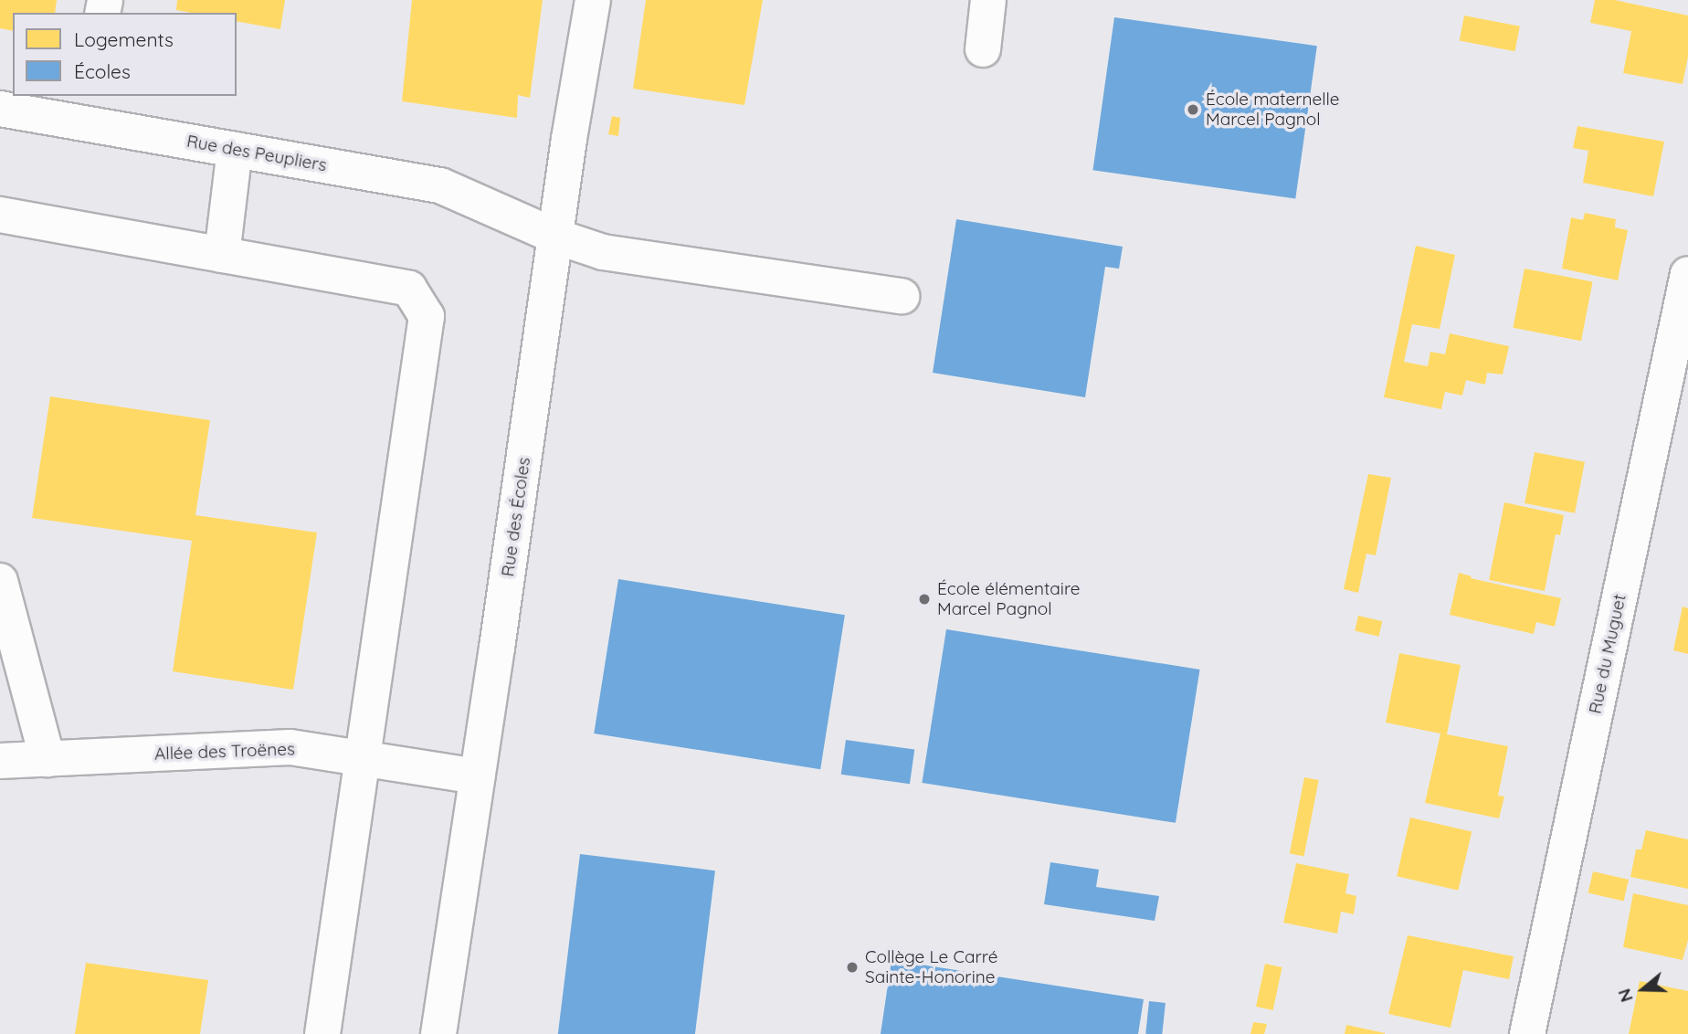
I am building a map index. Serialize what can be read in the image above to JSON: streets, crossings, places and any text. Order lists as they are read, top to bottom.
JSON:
{
  "streets": {
    "street": [
      "Rue des Peupliers",
      "Rue des Écoles",
      "Rue du Muguet",
      "Allée des Troënes"
    ]
  },
  "crossings": [
    ["Rue des Peupliers", "Rue des Écoles"],
    ["Rue des Écoles", "Allée des Troënes"]
  ],
  "places": ["École maternelle Marcel Pagnol", "École élémentaire Marcel Pagnol", "Collège Le Carré Sainte-Honorine"],
  "legend": ["Logements", "Écoles"],
  "north": "left"
}
